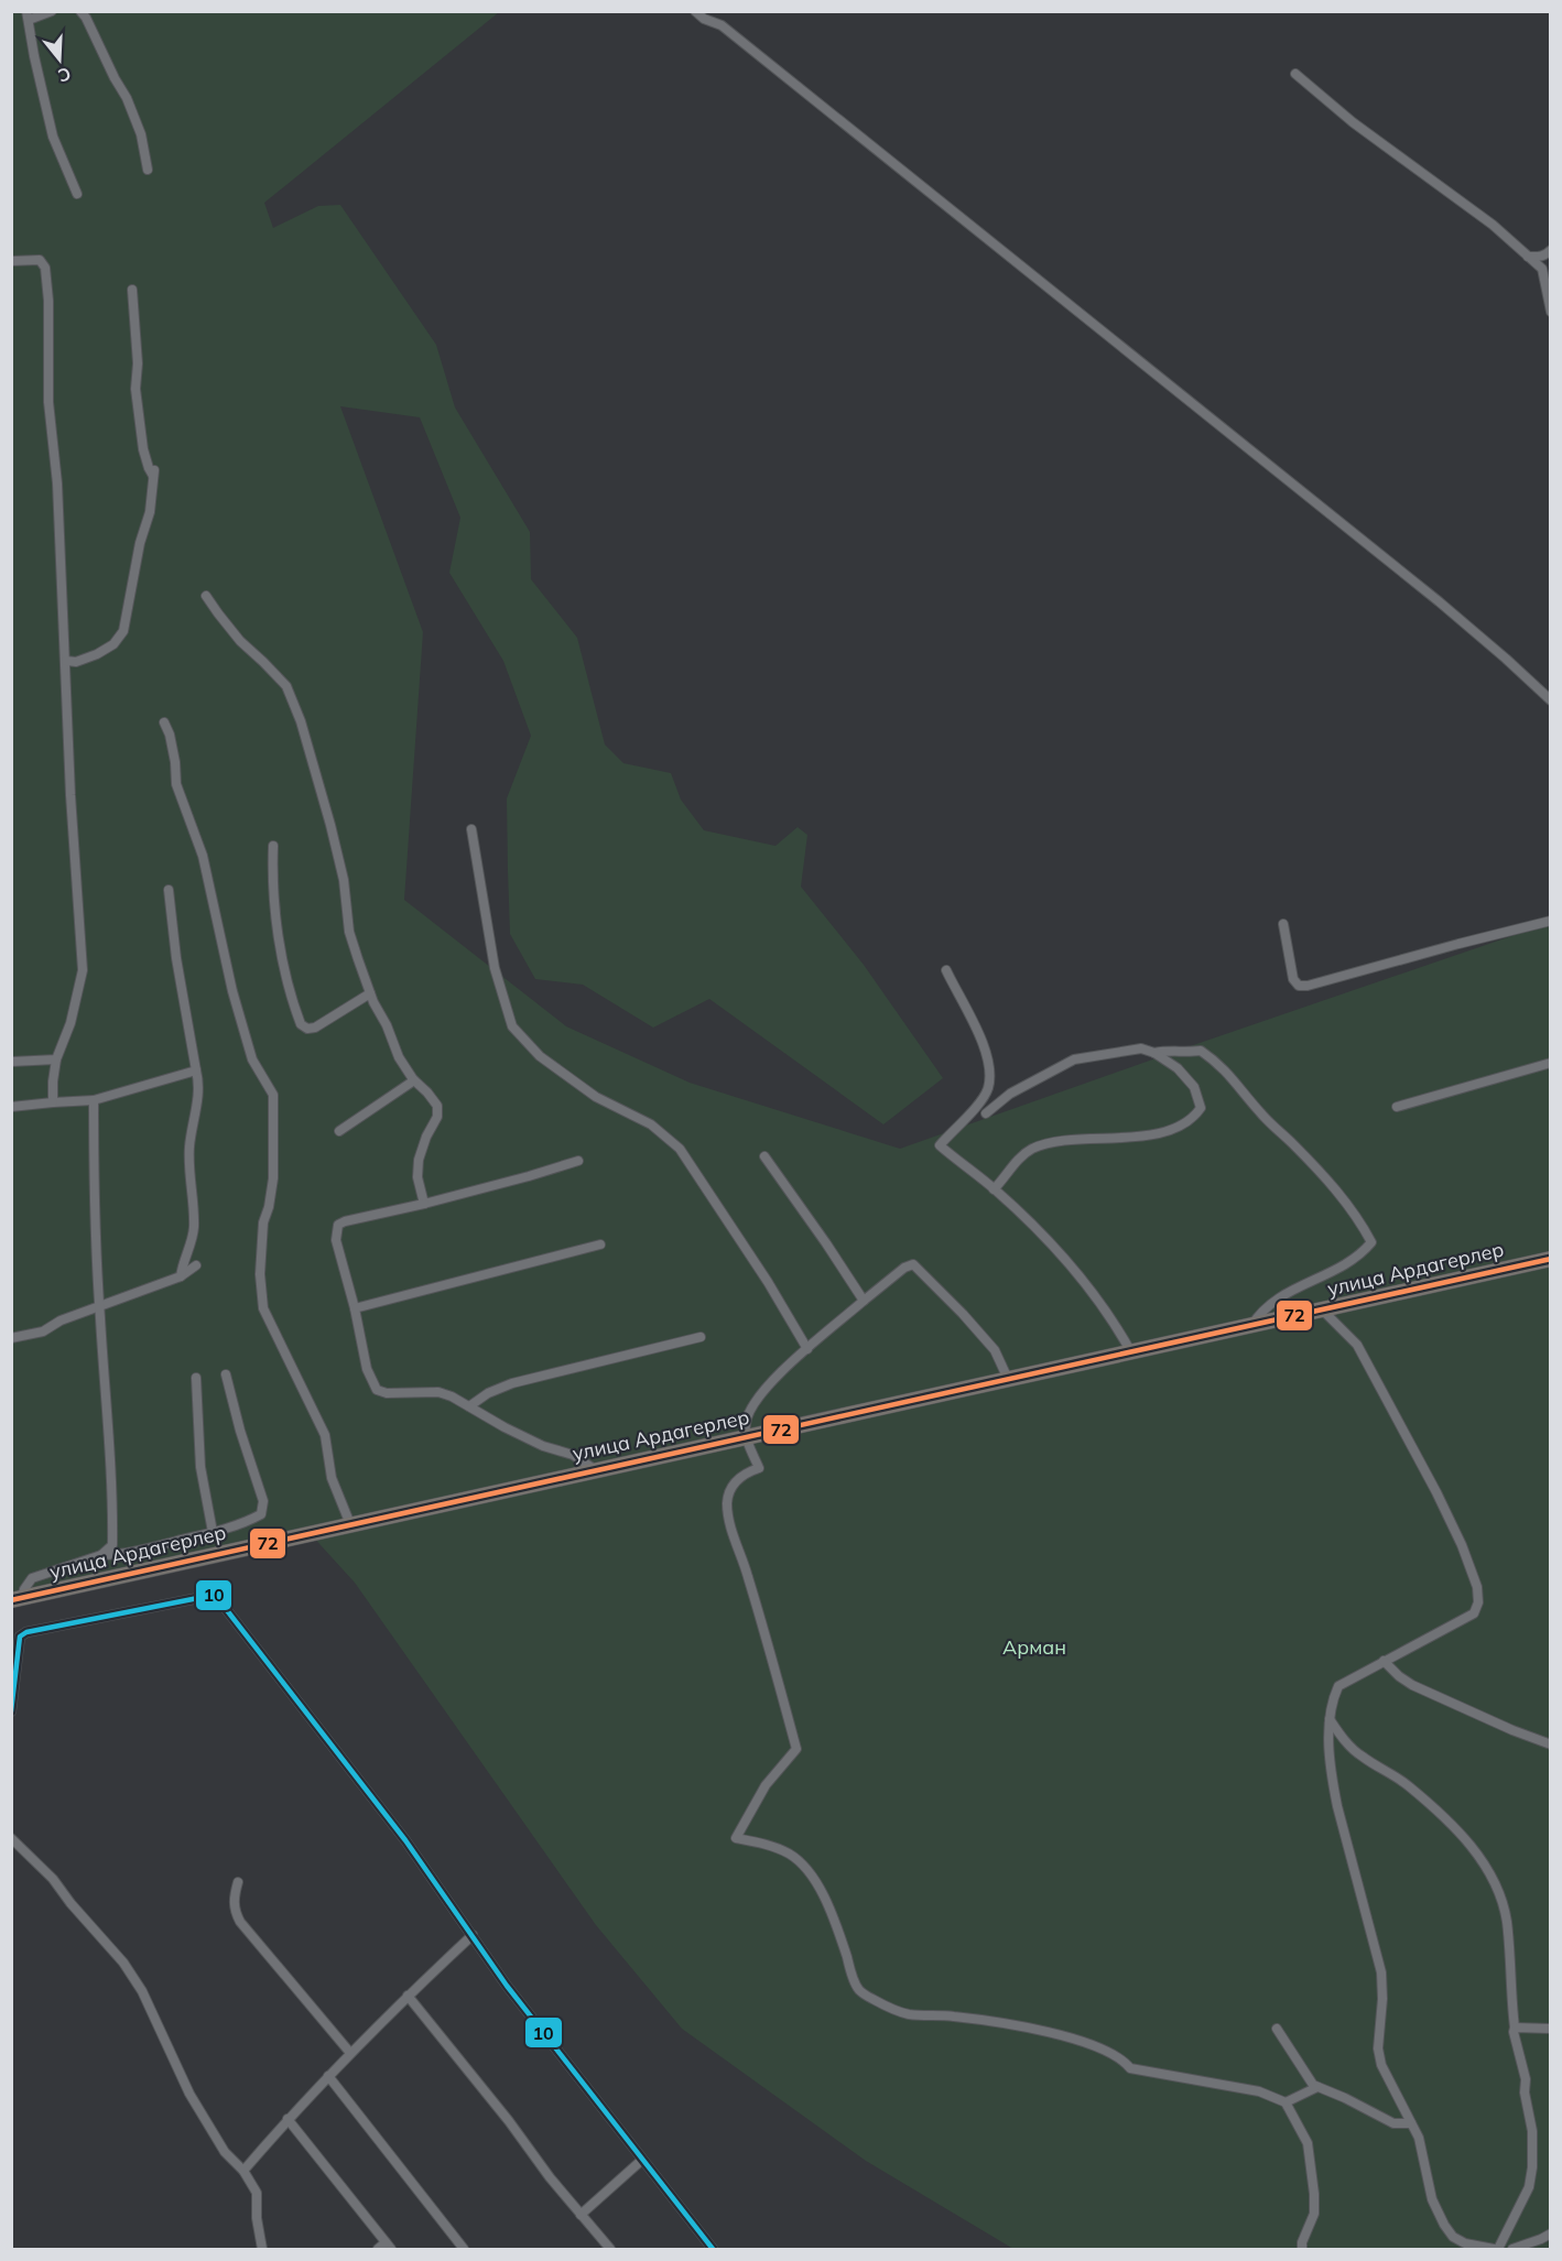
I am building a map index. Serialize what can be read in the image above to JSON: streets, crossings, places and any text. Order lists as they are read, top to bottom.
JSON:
{
  "streets": {
    "main road": ["улица Ардагерлер"]
  },
  "parks": ["Арман"],
  "lines": ["transit line 72", "transit line 10"],
  "north": "bottom"
}
